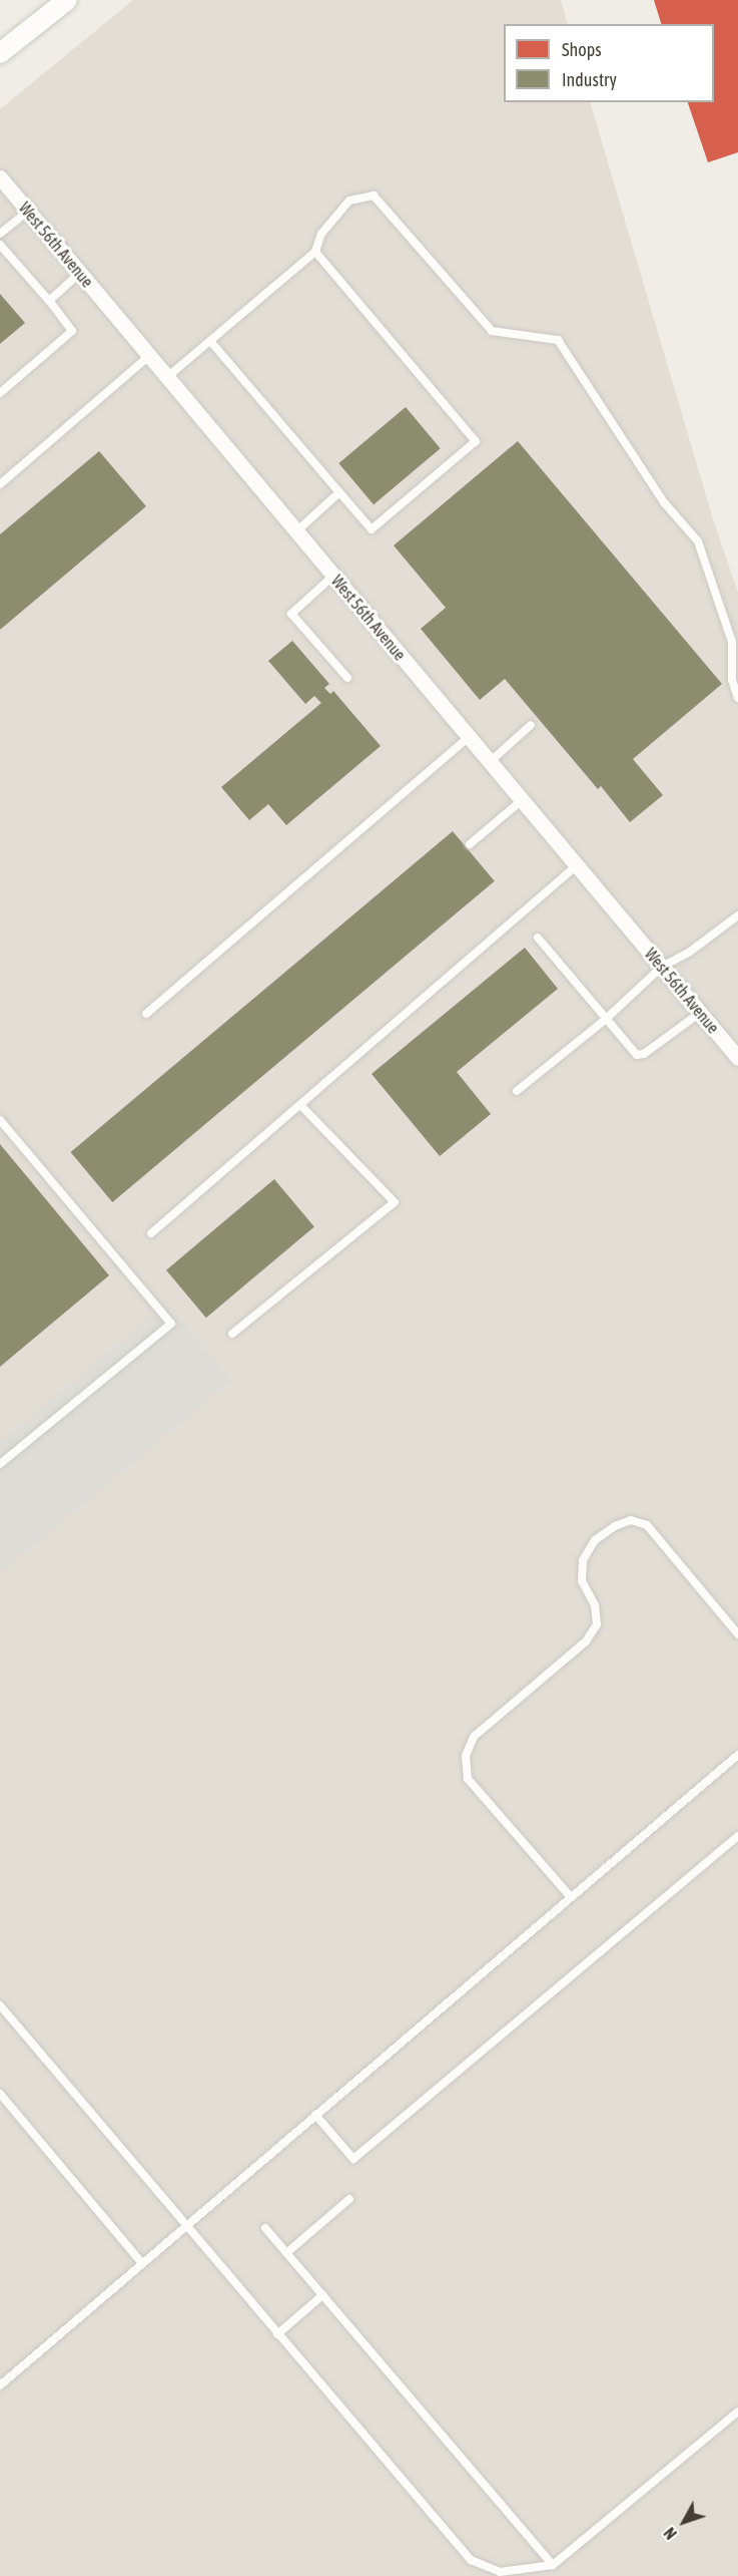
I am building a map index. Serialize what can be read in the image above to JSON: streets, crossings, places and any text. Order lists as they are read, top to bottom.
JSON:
{
  "streets": {
    "street": ["West 56th Avenue"]
  },
  "legend": ["Shops", "Industry"],
  "north": "bottom left"
}
